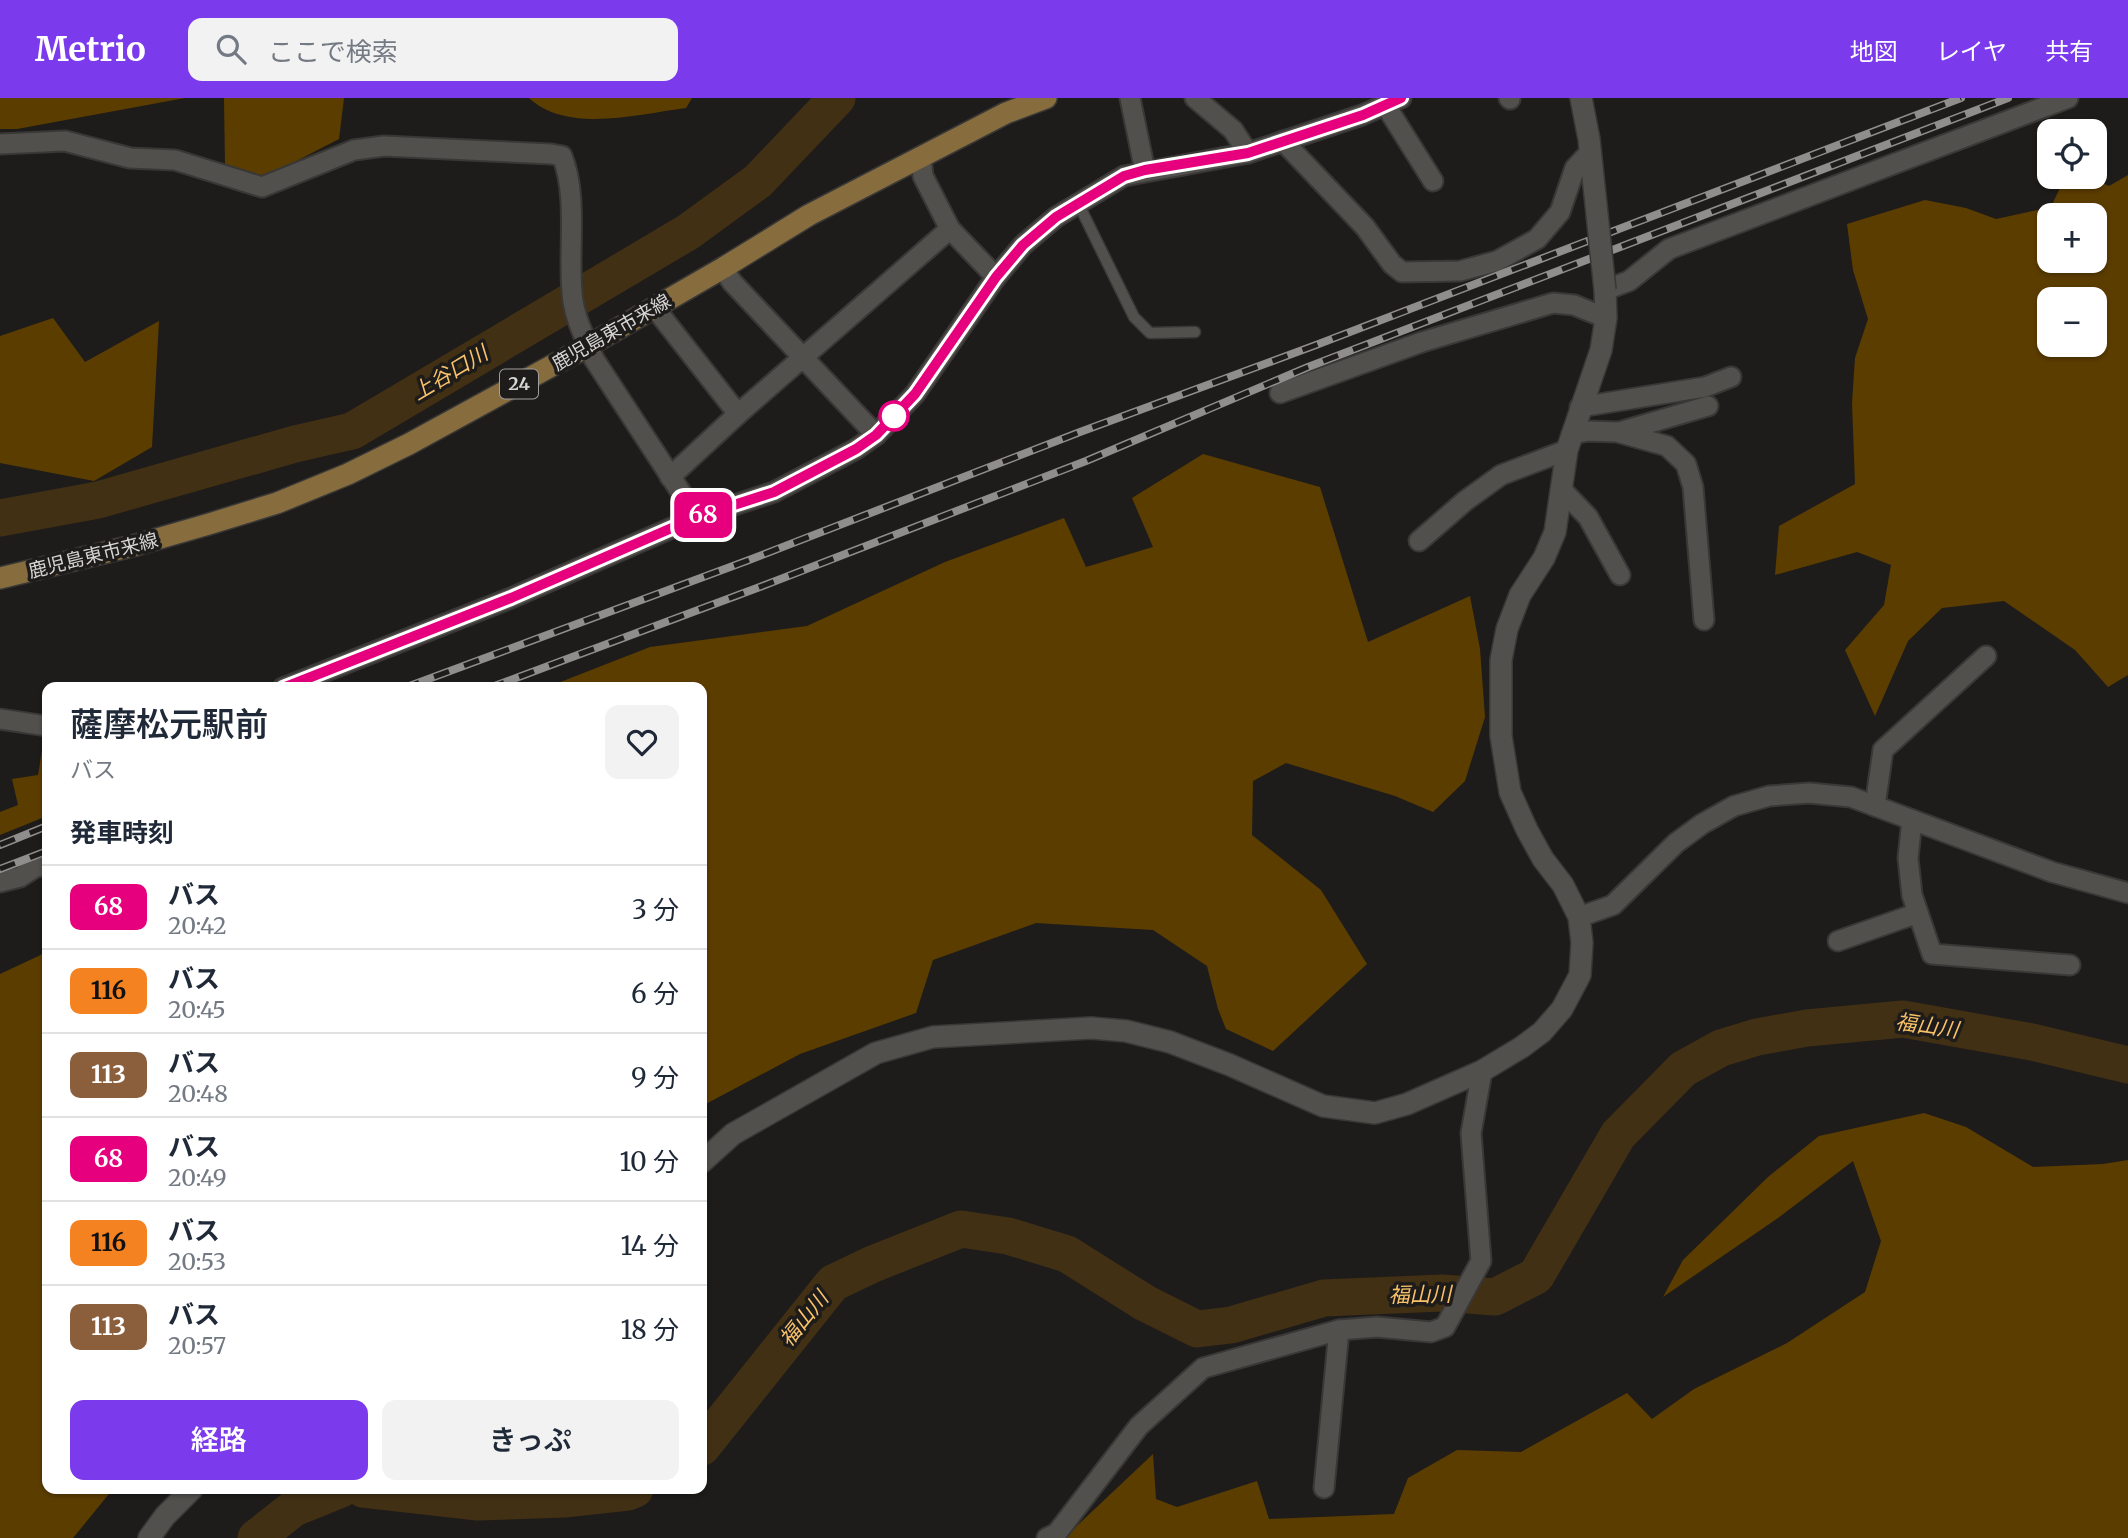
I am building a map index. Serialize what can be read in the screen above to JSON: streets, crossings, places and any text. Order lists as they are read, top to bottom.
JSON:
{
  "streets": {
    "main road": ["鹿児島東市来線", "24"]
  },
  "water": ["上谷口川", "福山川"],
  "lines": ["bus line 68"],
  "page": {
    "header": "Metrio",
    "search": "ここで検索",
    "nav": ["地図", "レイヤ", "共有"],
    "on_map": "68",
    "map_buttons": ["+", "−"],
    "heading": [
      ["薩摩松元駅前", "バス"],
      "発車時刻"
    ],
    "list": [
      {
        "mark": "68",
        "name": "バス",
        "note": "20:42",
        "value": "3 分"
      },
      {
        "mark": "116",
        "name": "バス",
        "note": "20:45",
        "value": "6 分"
      },
      {
        "mark": "113",
        "name": "バス",
        "note": "20:48",
        "value": "9 分"
      },
      {
        "mark": "68",
        "name": "バス",
        "note": "20:49",
        "value": "10 分"
      },
      {
        "mark": "116",
        "name": "バス",
        "note": "20:53",
        "value": "14 分"
      },
      {
        "mark": "113",
        "name": "バス",
        "note": "20:57",
        "value": "18 分"
      }
    ],
    "buttons": ["経路", "きっぷ"]
  }
}
